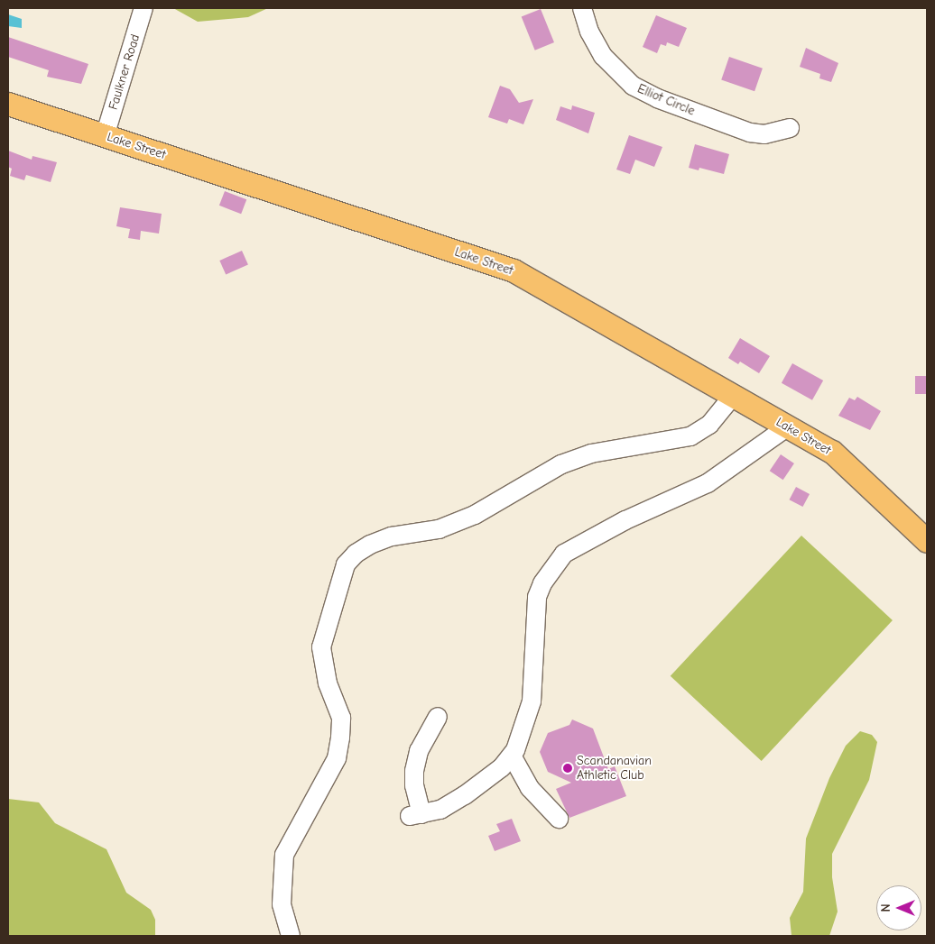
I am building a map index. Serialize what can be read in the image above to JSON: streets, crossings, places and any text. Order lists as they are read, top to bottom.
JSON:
{
  "streets": {
    "main road": ["Lake Street"],
    "street": ["Faulkner Road", "Elliot Circle"]
  },
  "crossings": [
    ["Faulkner Road", "Lake Street"]
  ],
  "places": ["Scandanavian Athletic Club"],
  "north": "left"
}
